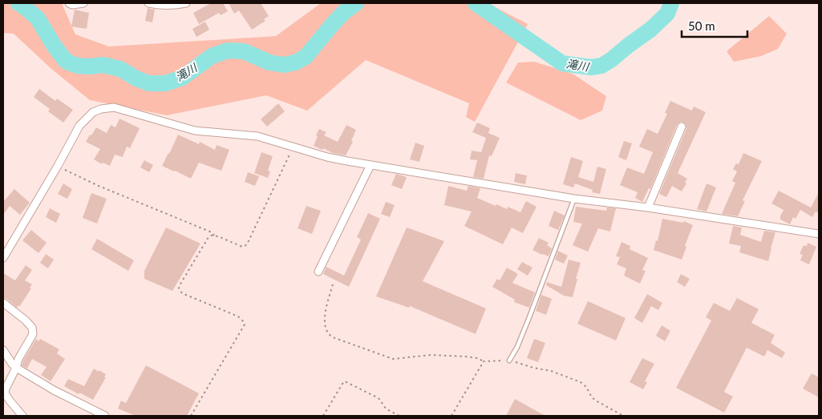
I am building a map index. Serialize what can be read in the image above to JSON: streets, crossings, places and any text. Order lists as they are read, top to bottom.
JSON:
{
  "water": ["滝川"],
  "scale_bar": "50 m"
}
